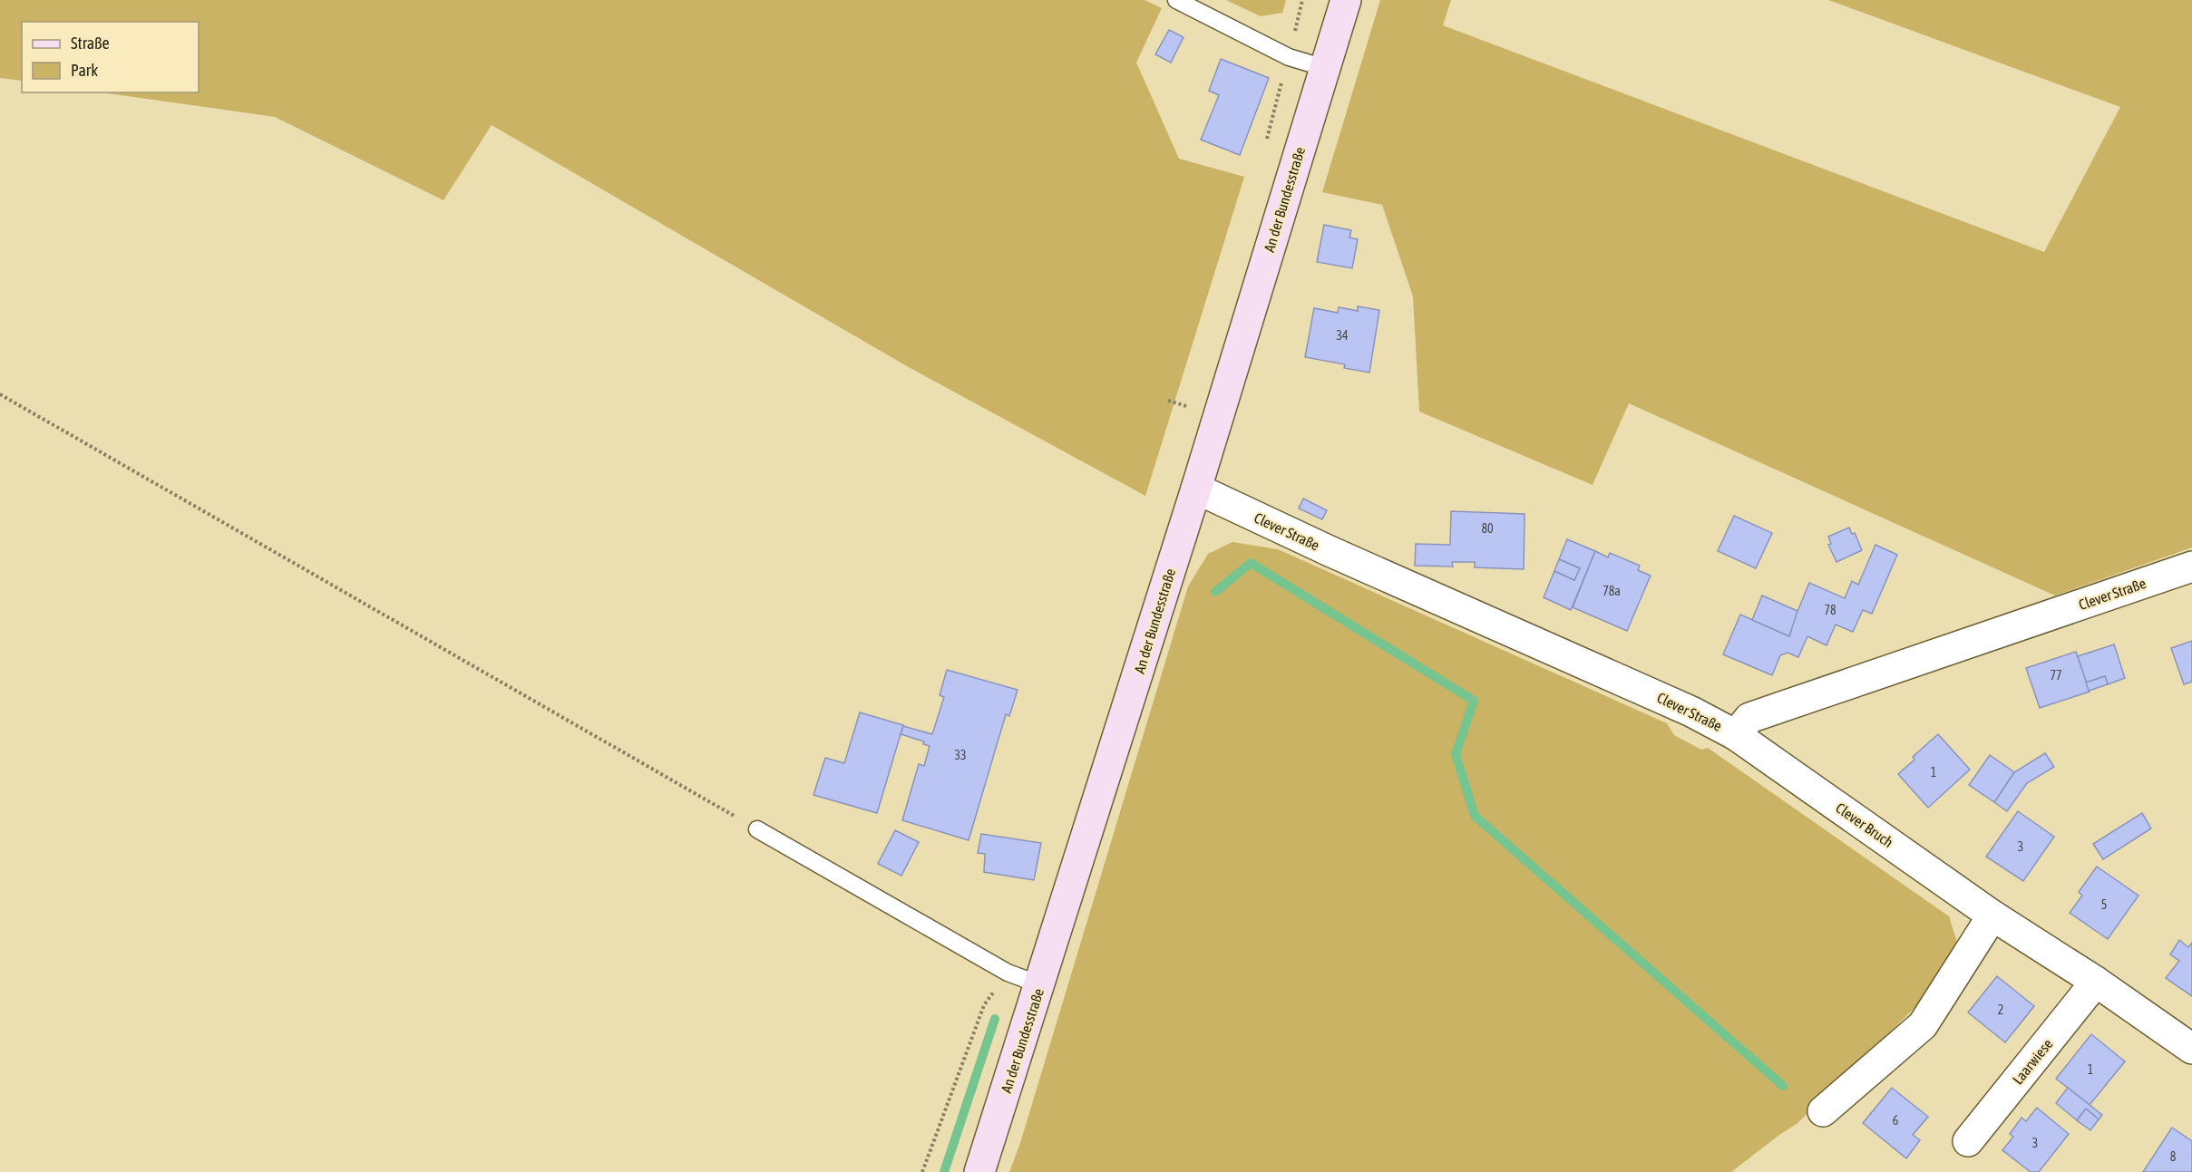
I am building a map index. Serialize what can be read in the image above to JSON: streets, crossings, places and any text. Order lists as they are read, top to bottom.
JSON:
{
  "streets": {
    "main road": ["An der Bundesstraße"],
    "street": ["Clever Straße", "Clever Bruch", "Laarwiese"]
  },
  "crossings": [
    ["An der Bundesstraße", "Clever Straße"],
    ["Clever Straße", "Clever Bruch"],
    ["Clever Bruch", "Laarwiese"]
  ],
  "house_numbers": [
    "34",
    "80",
    "78a",
    "78",
    "77",
    "33",
    "1",
    "3",
    "5",
    "2",
    "1",
    "6",
    "3",
    "8"
  ],
  "legend": ["Straße", "Park"]
}
